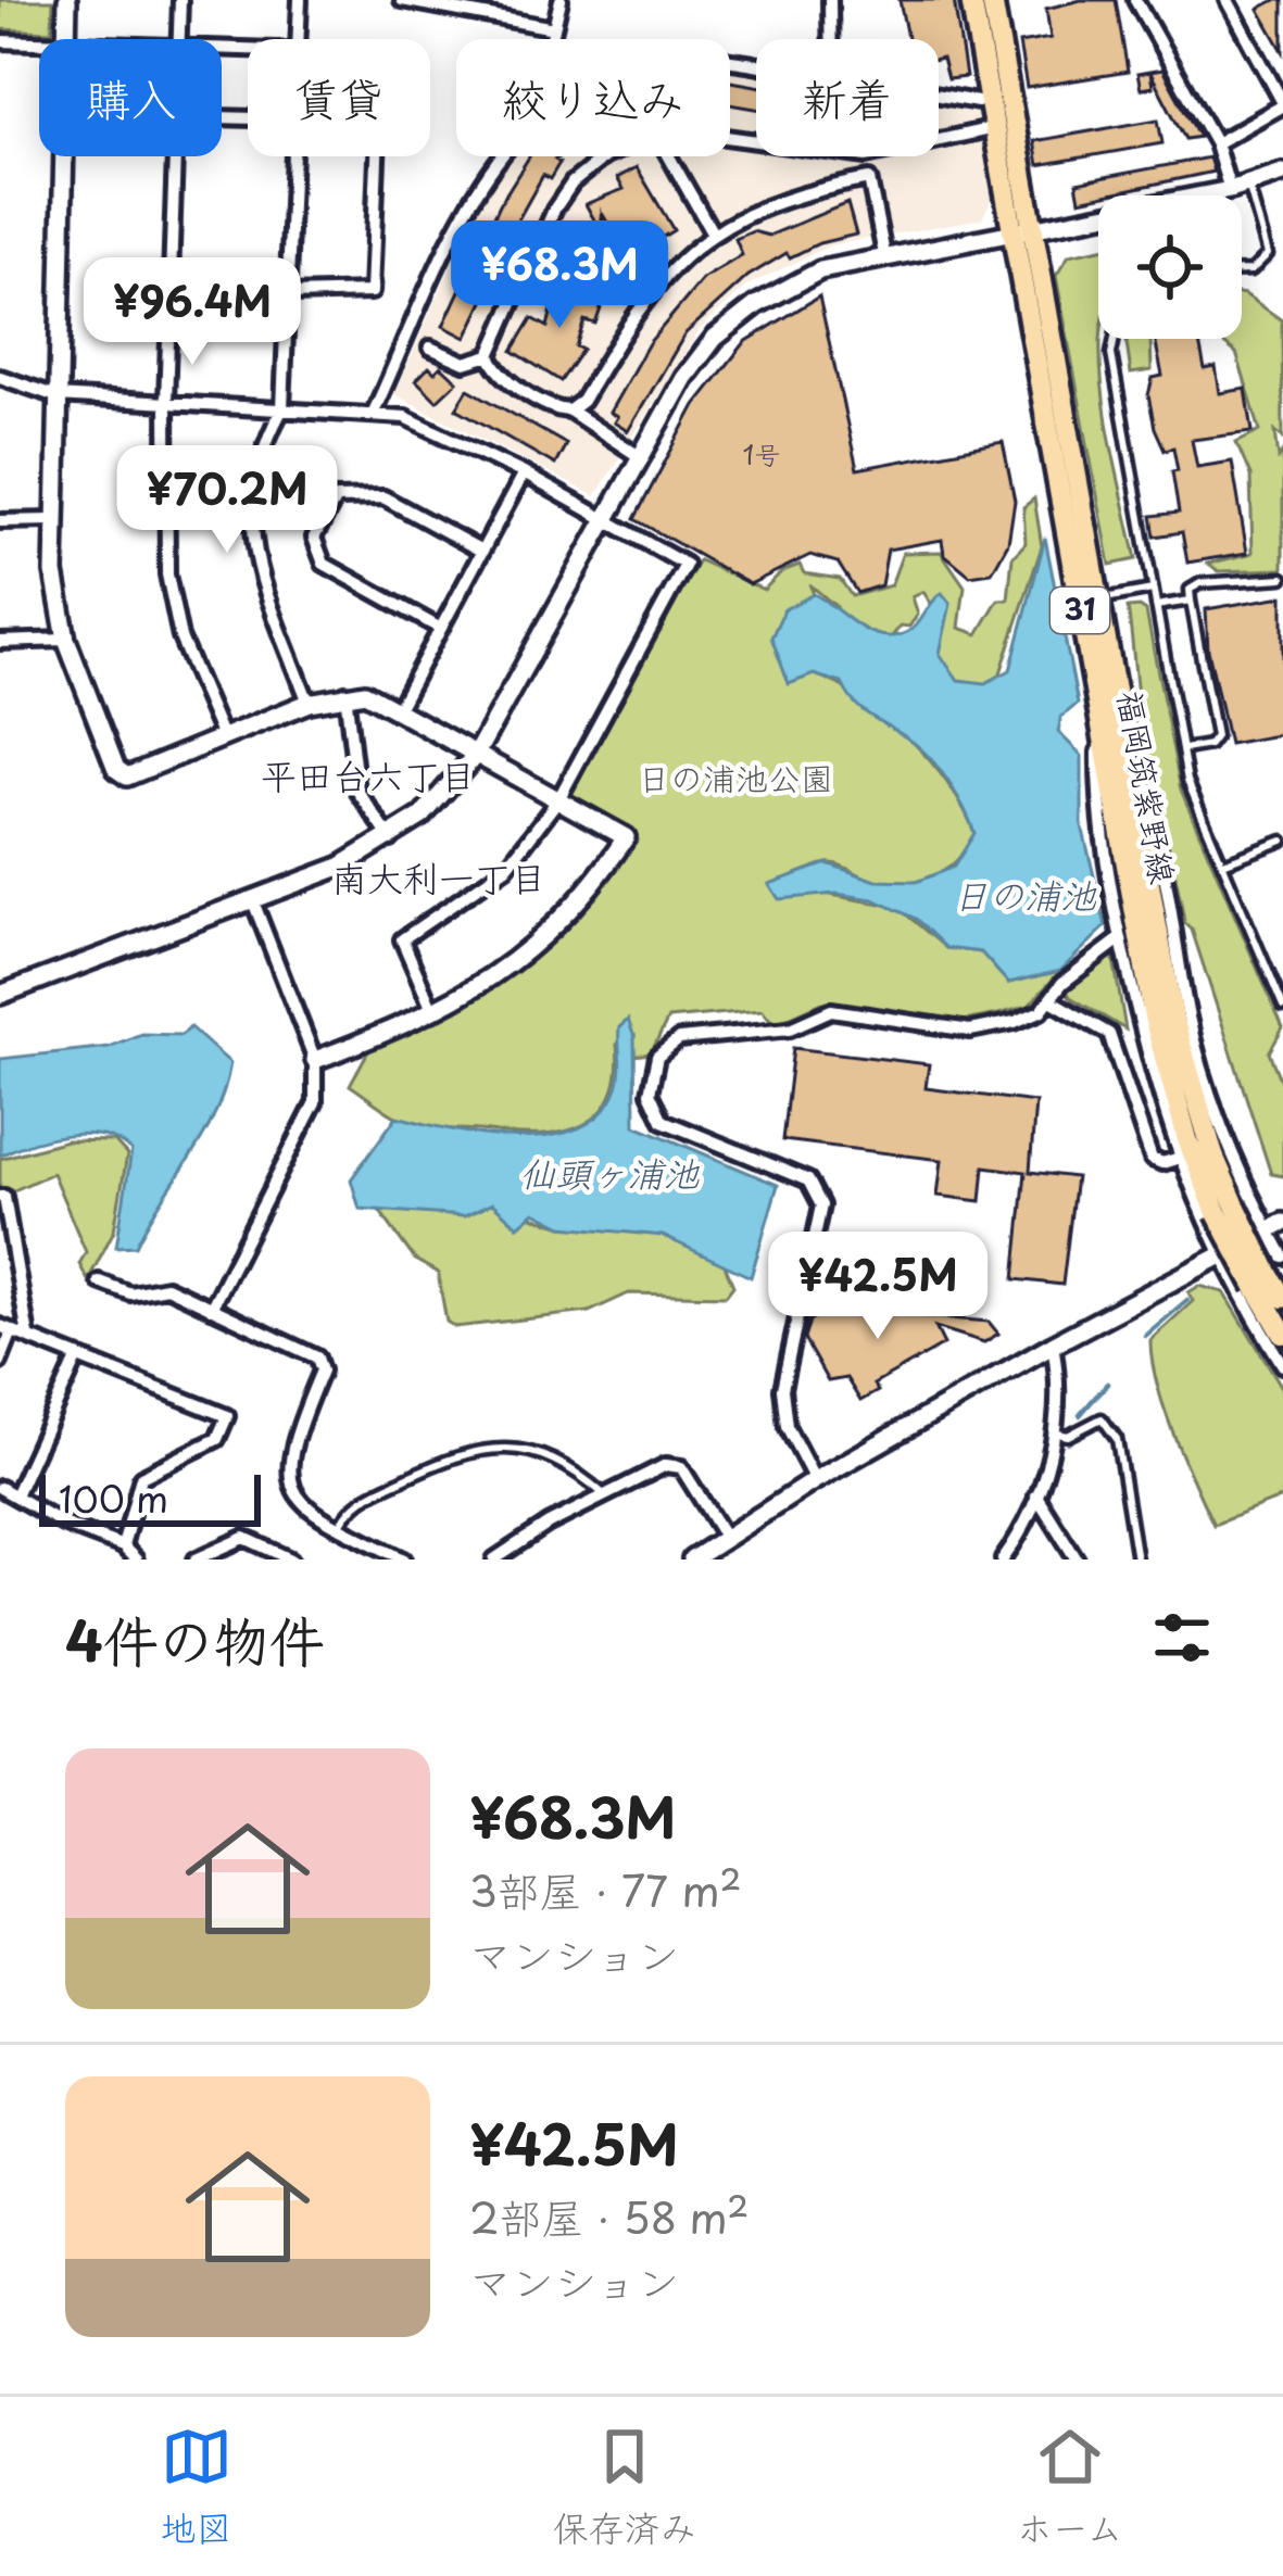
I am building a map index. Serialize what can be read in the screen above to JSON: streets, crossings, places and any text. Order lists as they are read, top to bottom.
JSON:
{
  "streets": {
    "main road": ["31", "福岡筑紫野線"]
  },
  "districts": ["平田台六丁目", "南大利一丁目"],
  "water": ["日の浦池", "仙頭ヶ浦池"],
  "parks": ["日の浦池公園"],
  "house_numbers": ["1号"],
  "scale_bar": "100 m",
  "page": {
    "chip": [
      "購入",
      "賃貸",
      "絞り込み",
      "新着"
    ],
    "price": [
      "¥68.3M",
      "¥96.4M",
      "¥70.2M",
      "¥42.5M"
    ],
    "scale": "100 m",
    "heading": "4件の物件",
    "list": [
      {
        "name": "¥68.3M",
        "note": "3部屋 · 77 m² · マンション"
      },
      {
        "name": "¥42.5M",
        "note": "2部屋 · 58 m² · マンション"
      }
    ],
    "tabs": ["地図", "保存済み", "ホーム"]
  }
}
